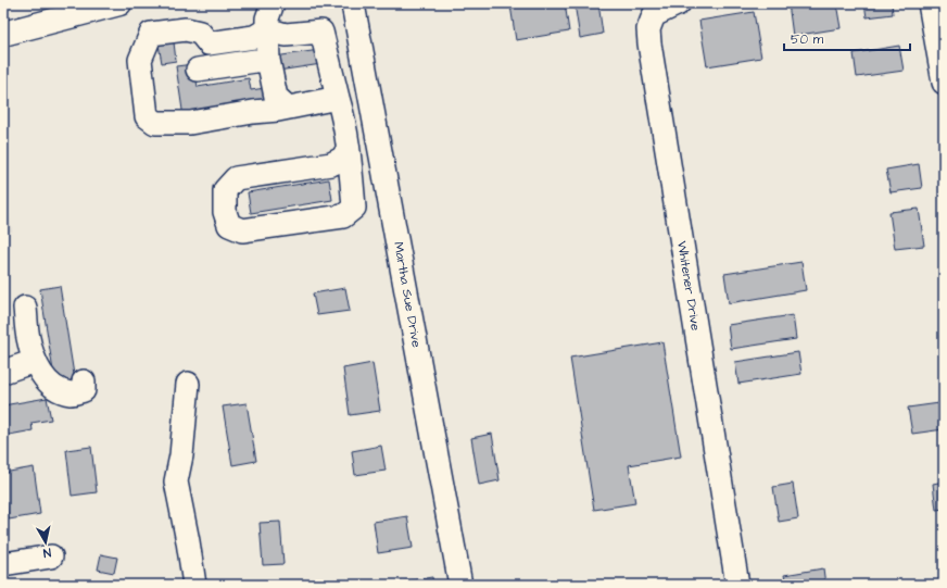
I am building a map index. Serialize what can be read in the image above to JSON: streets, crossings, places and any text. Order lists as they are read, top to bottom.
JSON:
{
  "streets": {
    "street": ["Whitener Drive", "Martha Sue Drive"]
  },
  "scale_bar": "50 m",
  "north": "bottom"
}
